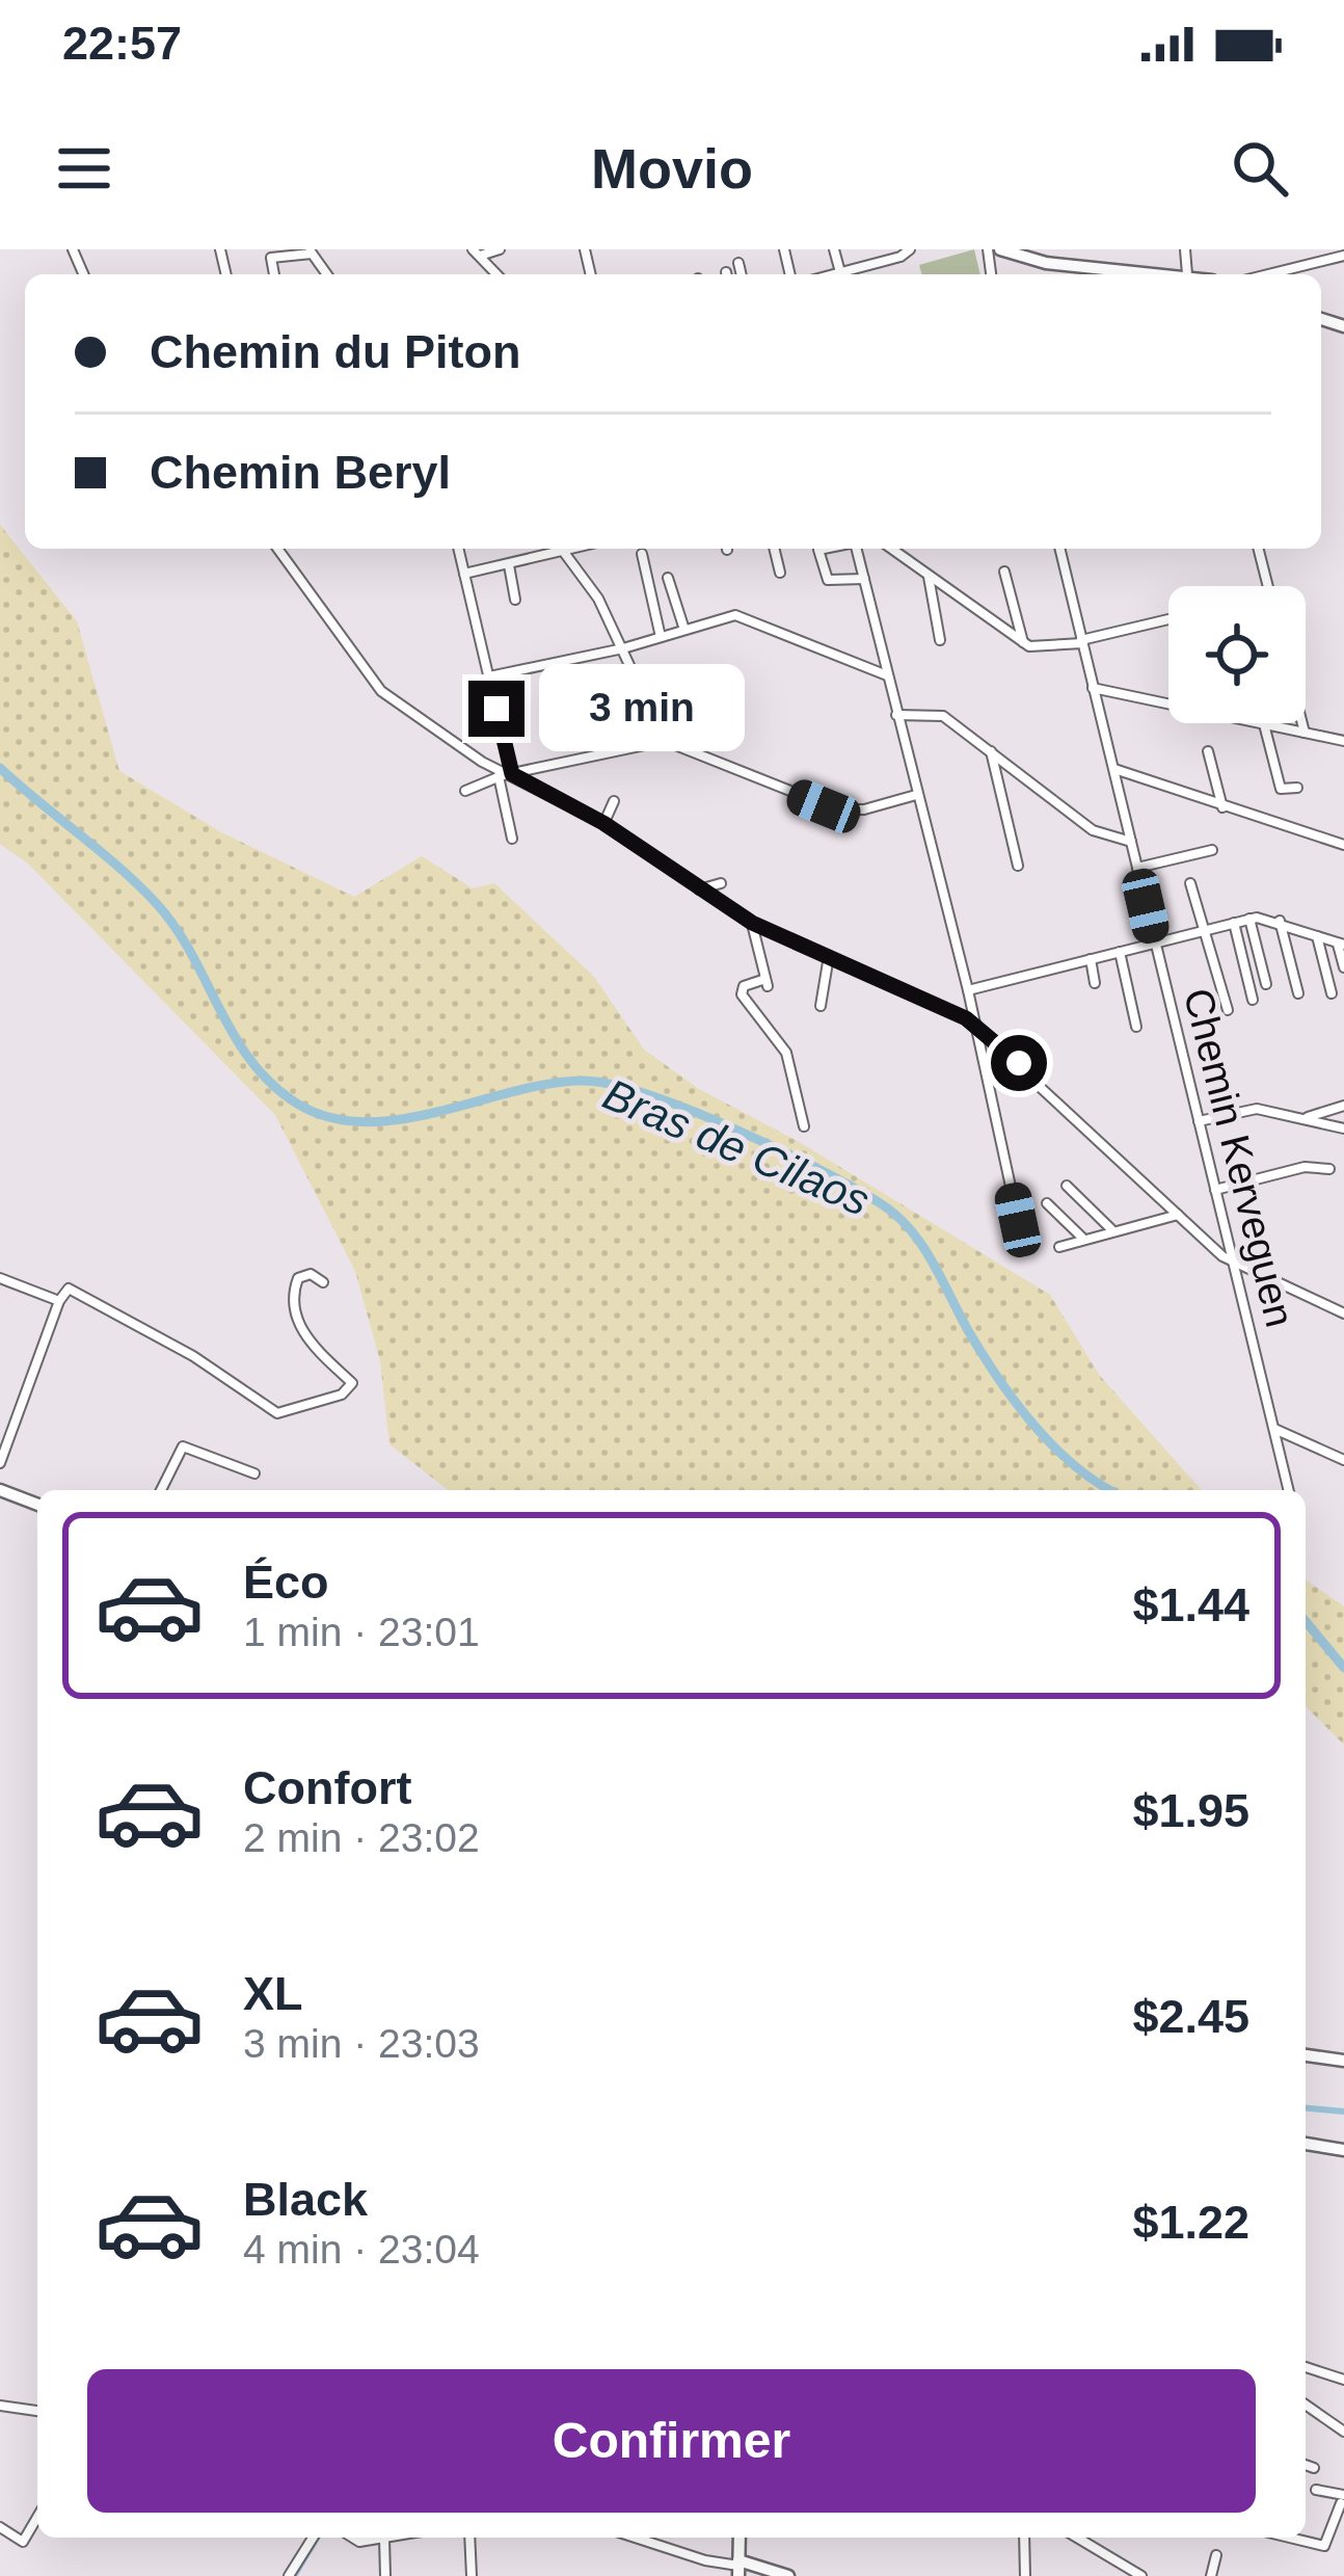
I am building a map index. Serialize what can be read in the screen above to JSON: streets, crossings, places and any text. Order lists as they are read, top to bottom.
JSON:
{
  "streets": {
    "street": ["Chemin Kerveguen"]
  },
  "water": ["Bras de Cilaos"],
  "page": {
    "status": "22:57",
    "header": "Movio",
    "banner": ["Chemin du Piton", "Chemin Beryl"],
    "bubble": "3 min",
    "list": [
      {
        "name": "Éco",
        "note": "1 min · 23:01",
        "value": "$1.44"
      },
      {
        "name": "Confort",
        "note": "2 min · 23:02",
        "value": "$1.95"
      },
      {
        "name": "XL",
        "note": "3 min · 23:03",
        "value": "$2.45"
      },
      {
        "name": "Black",
        "note": "4 min · 23:04",
        "value": "$1.22"
      }
    ],
    "buttons": "Confirmer"
  }
}
